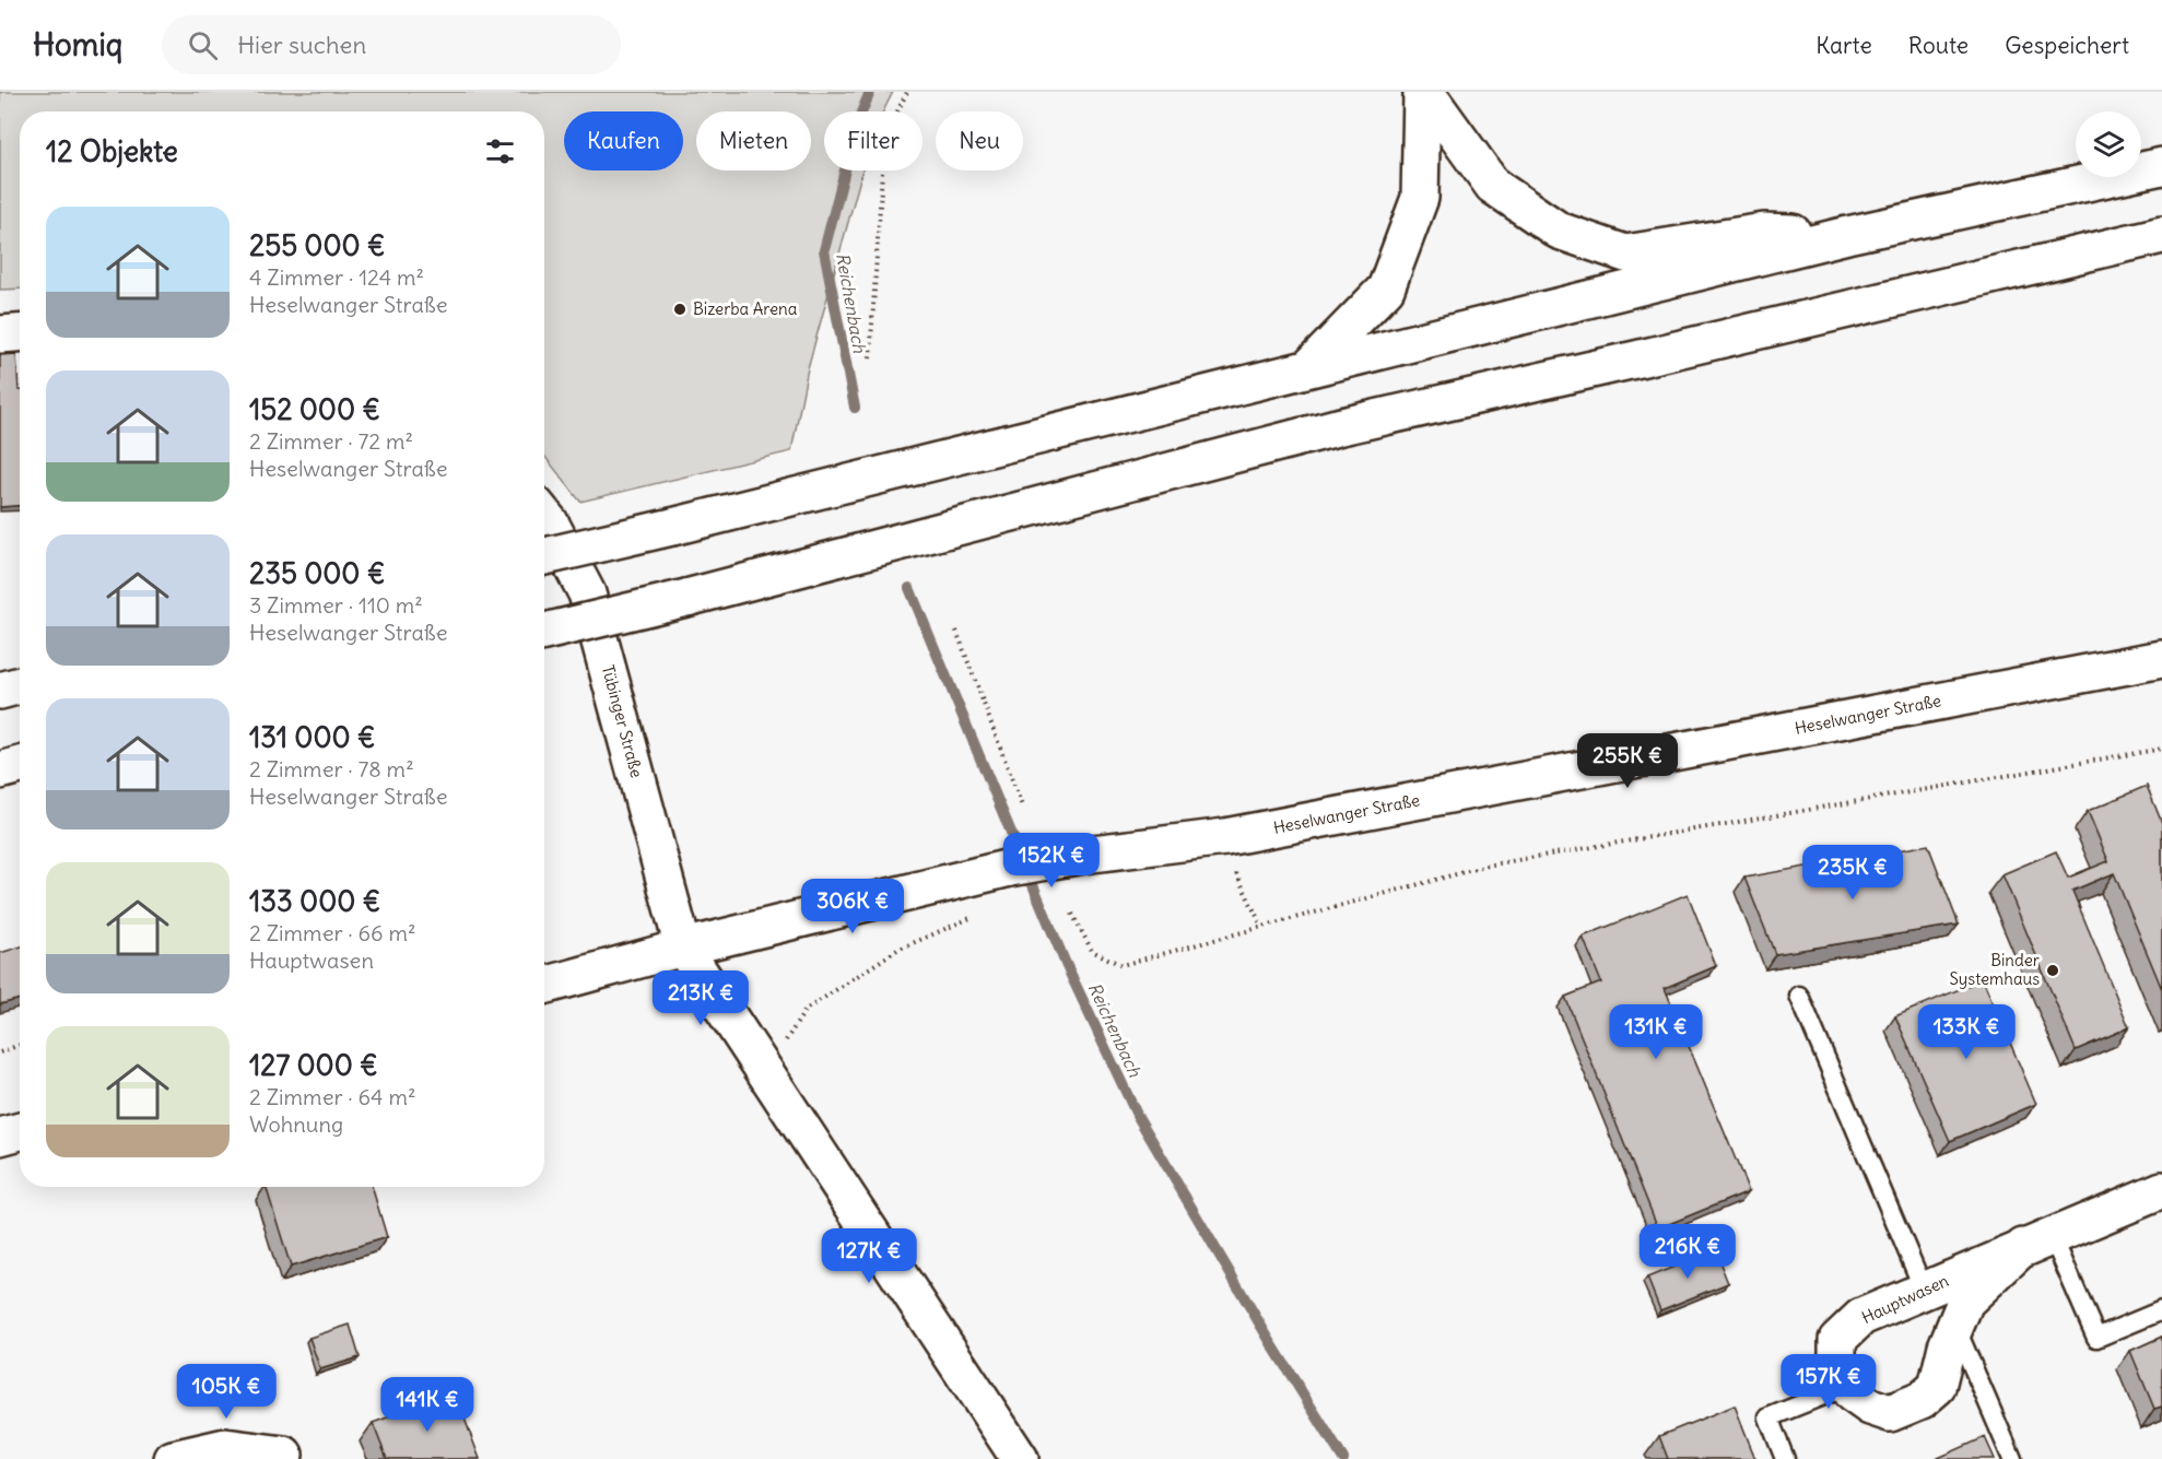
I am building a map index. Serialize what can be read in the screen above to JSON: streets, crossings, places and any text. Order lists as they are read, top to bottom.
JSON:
{
  "streets": {
    "main road": ["Heselwanger Straße", "Tübinger Straße", "Hauptwasen"]
  },
  "crossings": [
    ["Heselwanger Straße", "Tübinger Straße"]
  ],
  "water": ["Reichenbach"],
  "places": ["Bizerba Arena", "Binder Systemhaus"],
  "page": {
    "header": "Homiq",
    "search": "Hier suchen",
    "nav": ["Karte", "Route", "Gespeichert"],
    "chip": [
      "Kaufen",
      "Mieten",
      "Filter",
      "Neu"
    ],
    "heading": "12 Objekte",
    "list": [
      {
        "name": "255 000 €",
        "note": "4 Zimmer · 124 m² · Heselwanger Straße"
      },
      {
        "name": "152 000 €",
        "note": "2 Zimmer · 72 m² · Heselwanger Straße"
      },
      {
        "name": "235 000 €",
        "note": "3 Zimmer · 110 m² · Heselwanger Straße"
      },
      {
        "name": "131 000 €",
        "note": "2 Zimmer · 78 m² · Heselwanger Straße"
      },
      {
        "name": "133 000 €",
        "note": "2 Zimmer · 66 m² · Hauptwasen"
      },
      {
        "name": "127 000 €",
        "note": "2 Zimmer · 64 m² · Wohnung"
      }
    ],
    "price": [
      "255K €",
      "152K €",
      "235K €",
      "306K €",
      "213K €",
      "131K €",
      "133K €",
      "216K €",
      "127K €",
      "157K €",
      "105K €",
      "141K €"
    ]
  }
}
